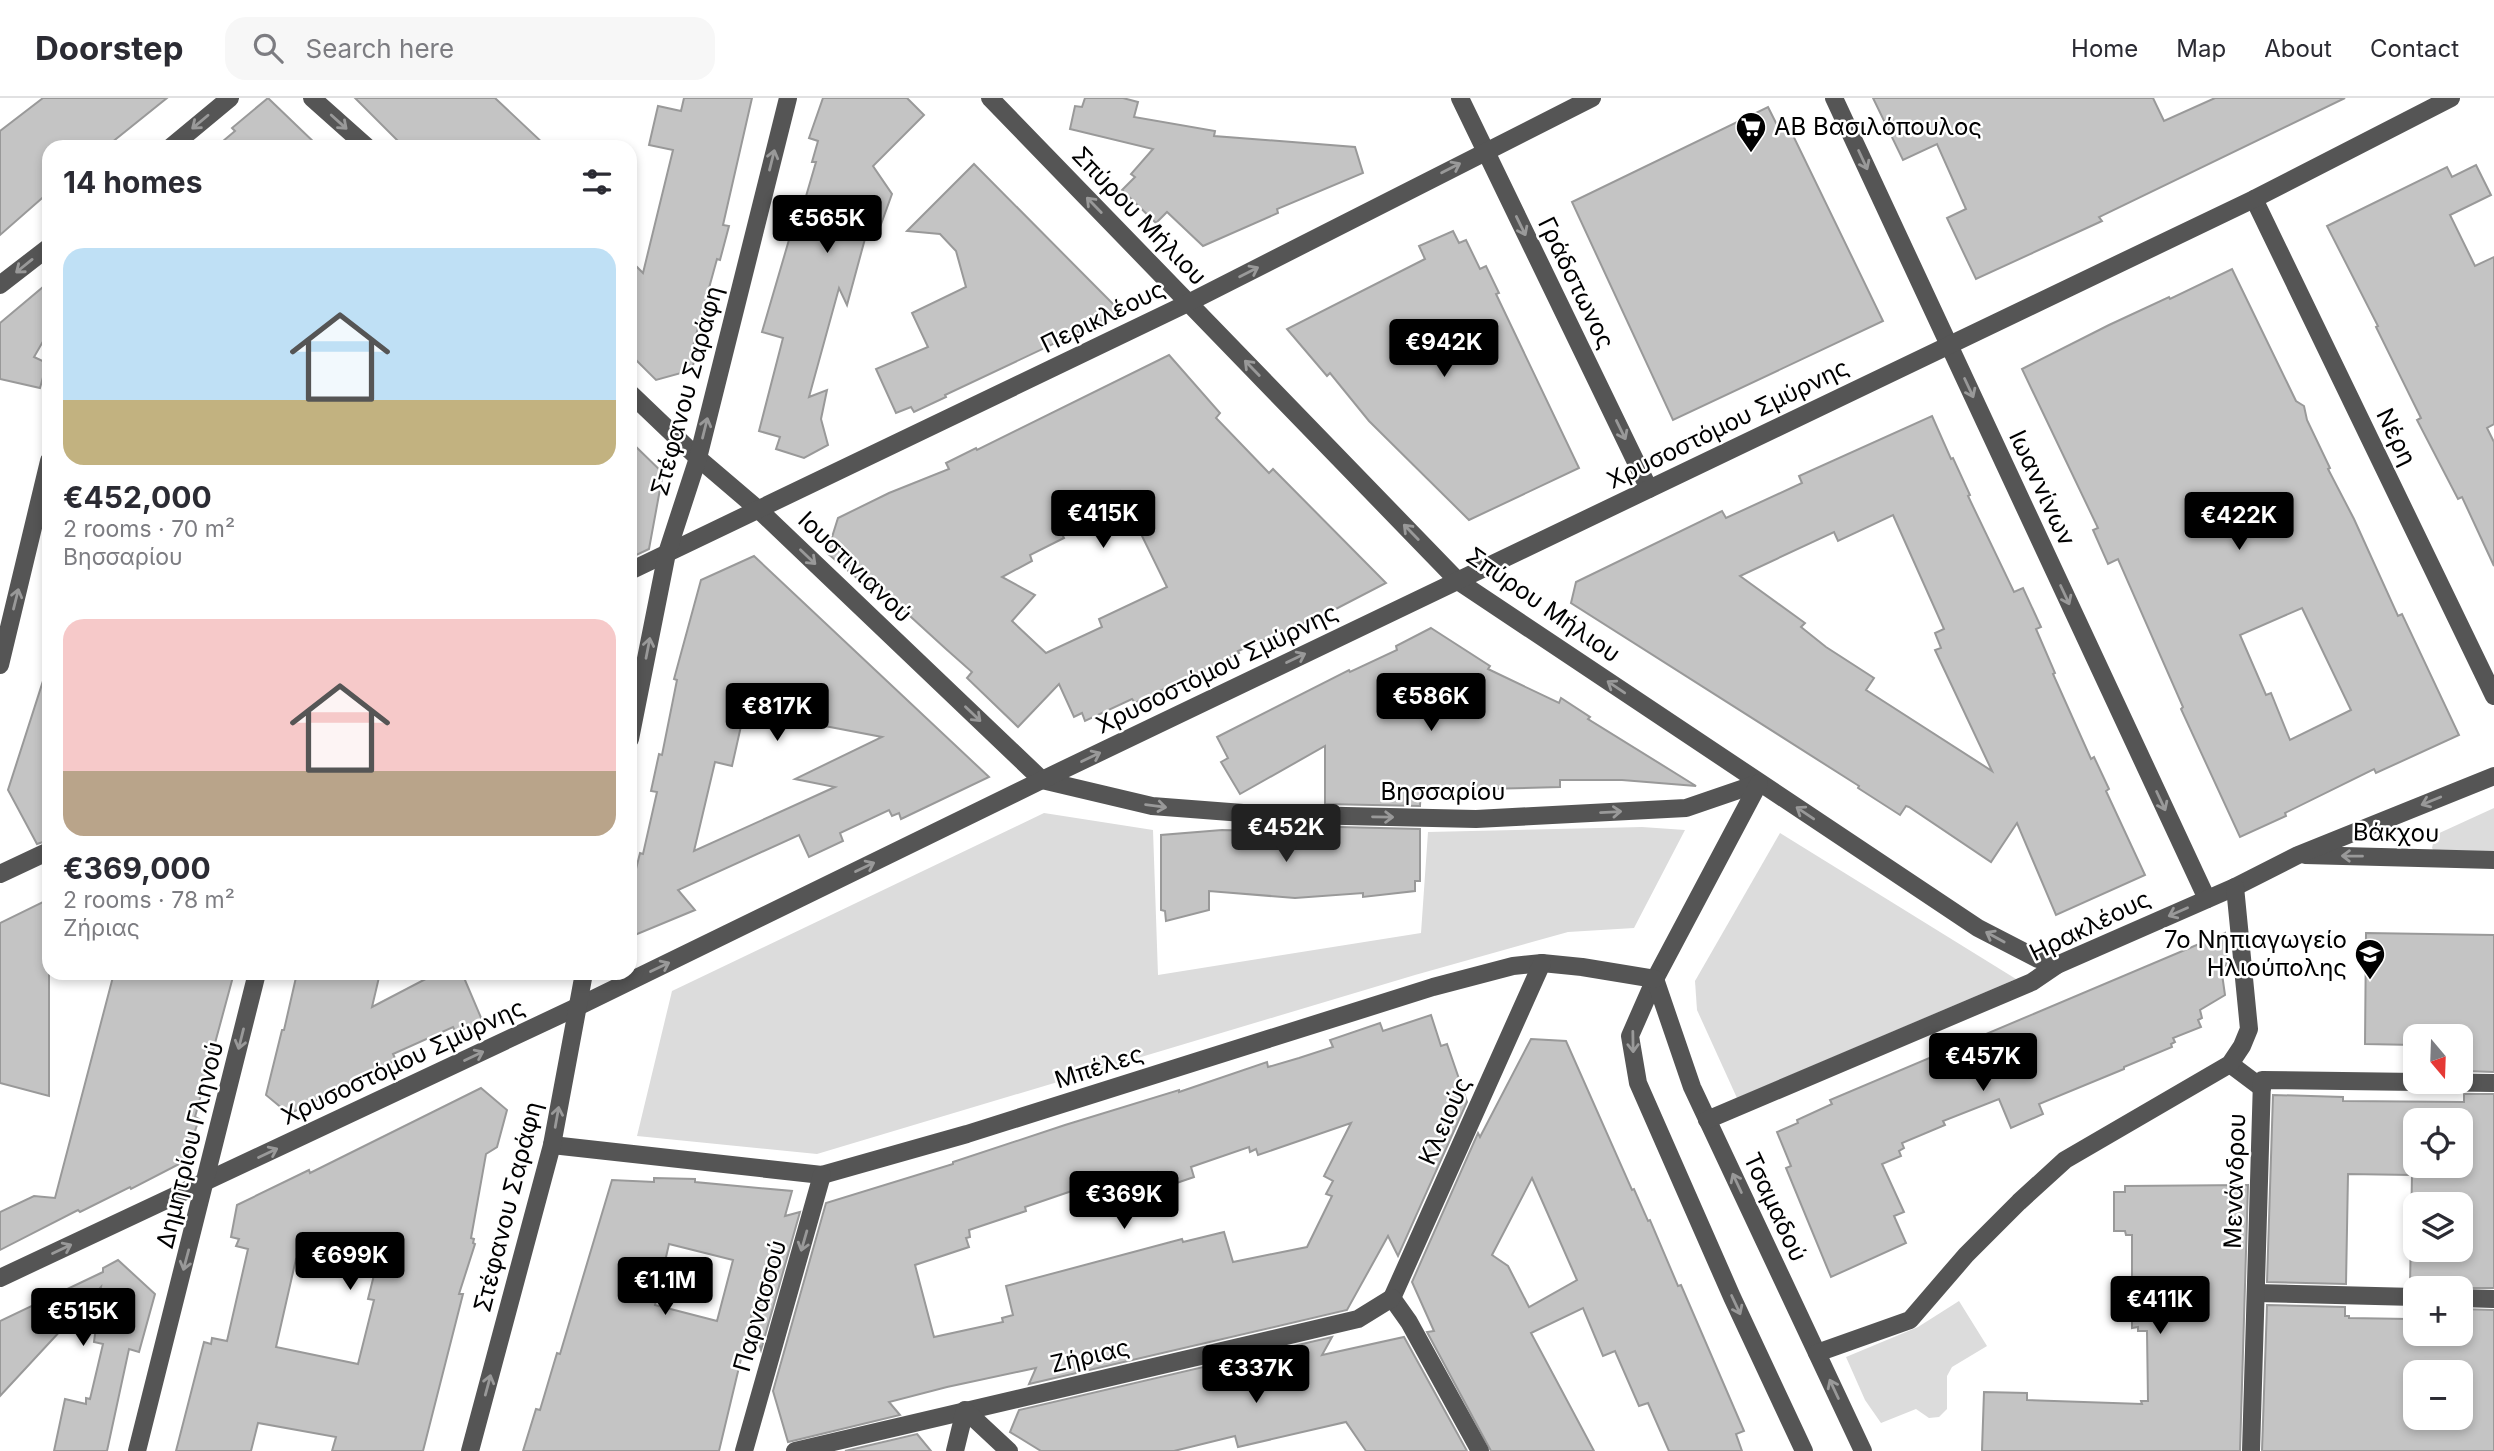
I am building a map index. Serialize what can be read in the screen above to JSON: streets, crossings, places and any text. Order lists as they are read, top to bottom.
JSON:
{
  "streets": {
    "street": [
      "Σπύρου Μήλιου",
      "Γράδστωνος",
      "Περικλέους",
      "Στέφανου Σαράφη",
      "Χρυσοστόμου Σμύρνης",
      "Νέρη",
      "Ιωαννίνων",
      "Ιουστινιανού",
      "Βησσαρίου",
      "Βάκχου",
      "Ηρακλέους",
      "Μπέλες",
      "Κλειούς",
      "Δημητρίου Γληνού",
      "Μενάνδρου",
      "Τσαμαδού",
      "Παρνασσού",
      "Ζήριας"
    ]
  },
  "crossings": [
    ["Σπύρου Μήλιου", "Περικλέους"],
    ["Σπύρου Μήλιου", "Χρυσοστόμου Σμύρνης"],
    ["Σπύρου Μήλιου", "Βησσαρίου"],
    ["Σπύρου Μήλιου", "Ηρακλέους"],
    ["Γράδστωνος", "Περικλέους"],
    ["Γράδστωνος", "Χρυσοστόμου Σμύρνης"],
    ["Περικλέους", "Στέφανου Σαράφη"],
    ["Περικλέους", "Ιουστινιανού"],
    ["Στέφανου Σαράφη", "Χρυσοστόμου Σμύρνης"],
    ["Στέφανου Σαράφη", "Ιουστινιανού"],
    ["Στέφανου Σαράφη", "Μπέλες"],
    ["Χρυσοστόμου Σμύρνης", "Νέρη"],
    ["Χρυσοστόμου Σμύρνης", "Ιωαννίνων"],
    ["Χρυσοστόμου Σμύρνης", "Ιουστινιανού"],
    ["Χρυσοστόμου Σμύρνης", "Βησσαρίου"],
    ["Χρυσοστόμου Σμύρνης", "Δημητρίου Γληνού"],
    ["Ιωαννίνων", "Ηρακλέους"],
    ["Ιουστινιανού", "Βησσαρίου"],
    ["Βάκχου", "Ηρακλέους"],
    ["Ηρακλέους", "Τσαμαδού"],
    ["Μπέλες", "Κλειούς"],
    ["Μπέλες", "Τσαμαδού"],
    ["Μπέλες", "Παρνασσού"],
    ["Κλειούς", "Ζήριας"]
  ],
  "one_way": [
    "Σπύρου Μήλιου",
    "Γράδστωνος",
    "Στέφανου Σαράφη",
    "Χρυσοστόμου Σμύρνης",
    "Ιωαννίνων",
    "Ιουστινιανού",
    "Βησσαρίου",
    "Βάκχου",
    "Ηρακλέους",
    "Δημητρίου Γληνού",
    "Παρνασσού"
  ],
  "places": {
    "supermarket": ["ΑΒ Βασιλόπουλος"],
    "school or university": ["7ο Νηπιαγωγείο Ηλιούπολης"]
  },
  "north": "bottom",
  "page": {
    "header": "Doorstep",
    "search": "Search here",
    "nav": [
      "Home",
      "Map",
      "About",
      "Contact"
    ],
    "heading": "14 homes",
    "price": [
      "€565K",
      "€942K",
      "€415K",
      "€422K",
      "€586K",
      "€817K",
      "€452K",
      "€457K",
      "€369K",
      "€699K",
      "€1.1M",
      "€411K",
      "€515K",
      "€337K"
    ],
    "list": [
      {
        "name": "€452,000",
        "note": "2 rooms · 70 m² · Βησσαρίου"
      },
      {
        "name": "€369,000",
        "note": "2 rooms · 78 m² · Ζήριας"
      }
    ],
    "map_buttons": ["+", "−"]
  }
}
